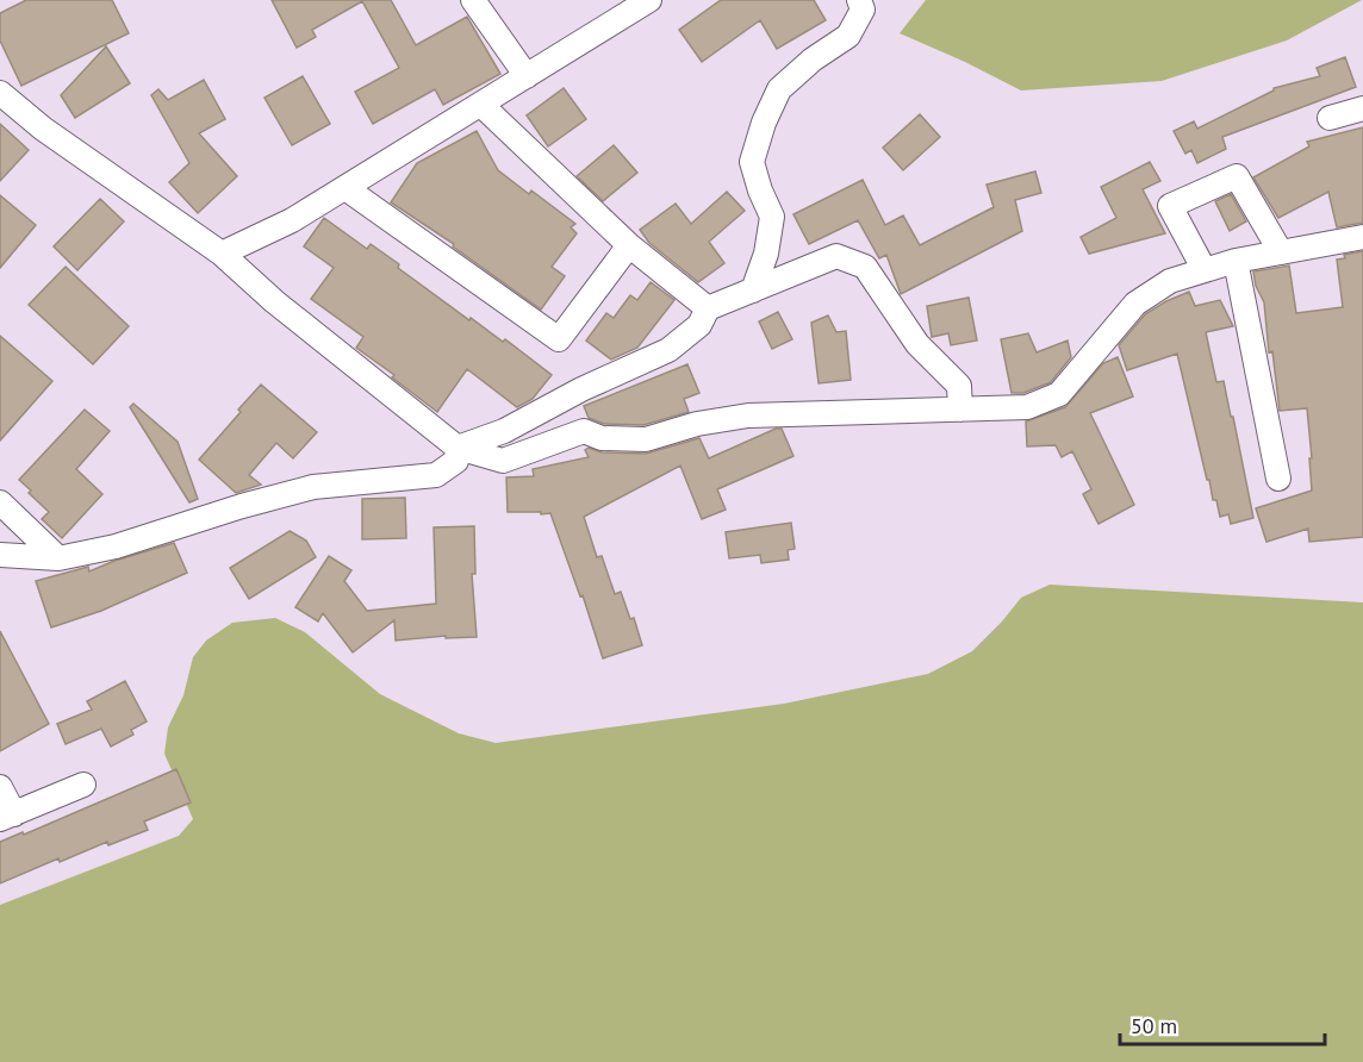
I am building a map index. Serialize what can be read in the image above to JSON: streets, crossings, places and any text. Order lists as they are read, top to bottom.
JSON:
{
  "scale_bar": "50 m"
}
